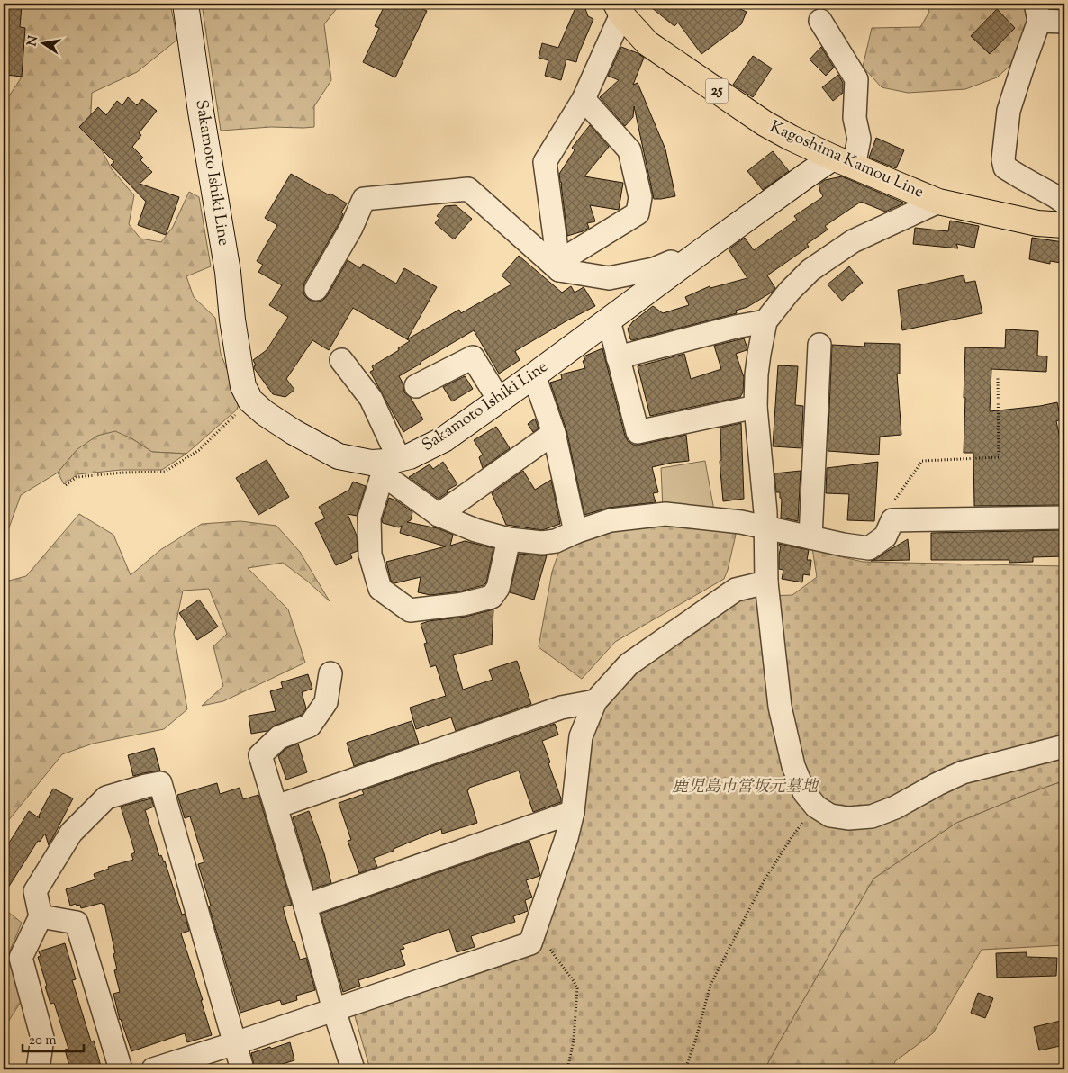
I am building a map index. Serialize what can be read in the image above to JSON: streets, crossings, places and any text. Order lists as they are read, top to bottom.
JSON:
{
  "streets": {
    "main road": ["25", "Kagoshima Kamou Line", "Sakamoto Ishiki Line"]
  },
  "crossings": [
    ["Kagoshima Kamou Line", "Sakamoto Ishiki Line"]
  ],
  "parks": ["鹿児島市営坂元墓地"],
  "scale_bar": "20 m",
  "north": "left"
}
